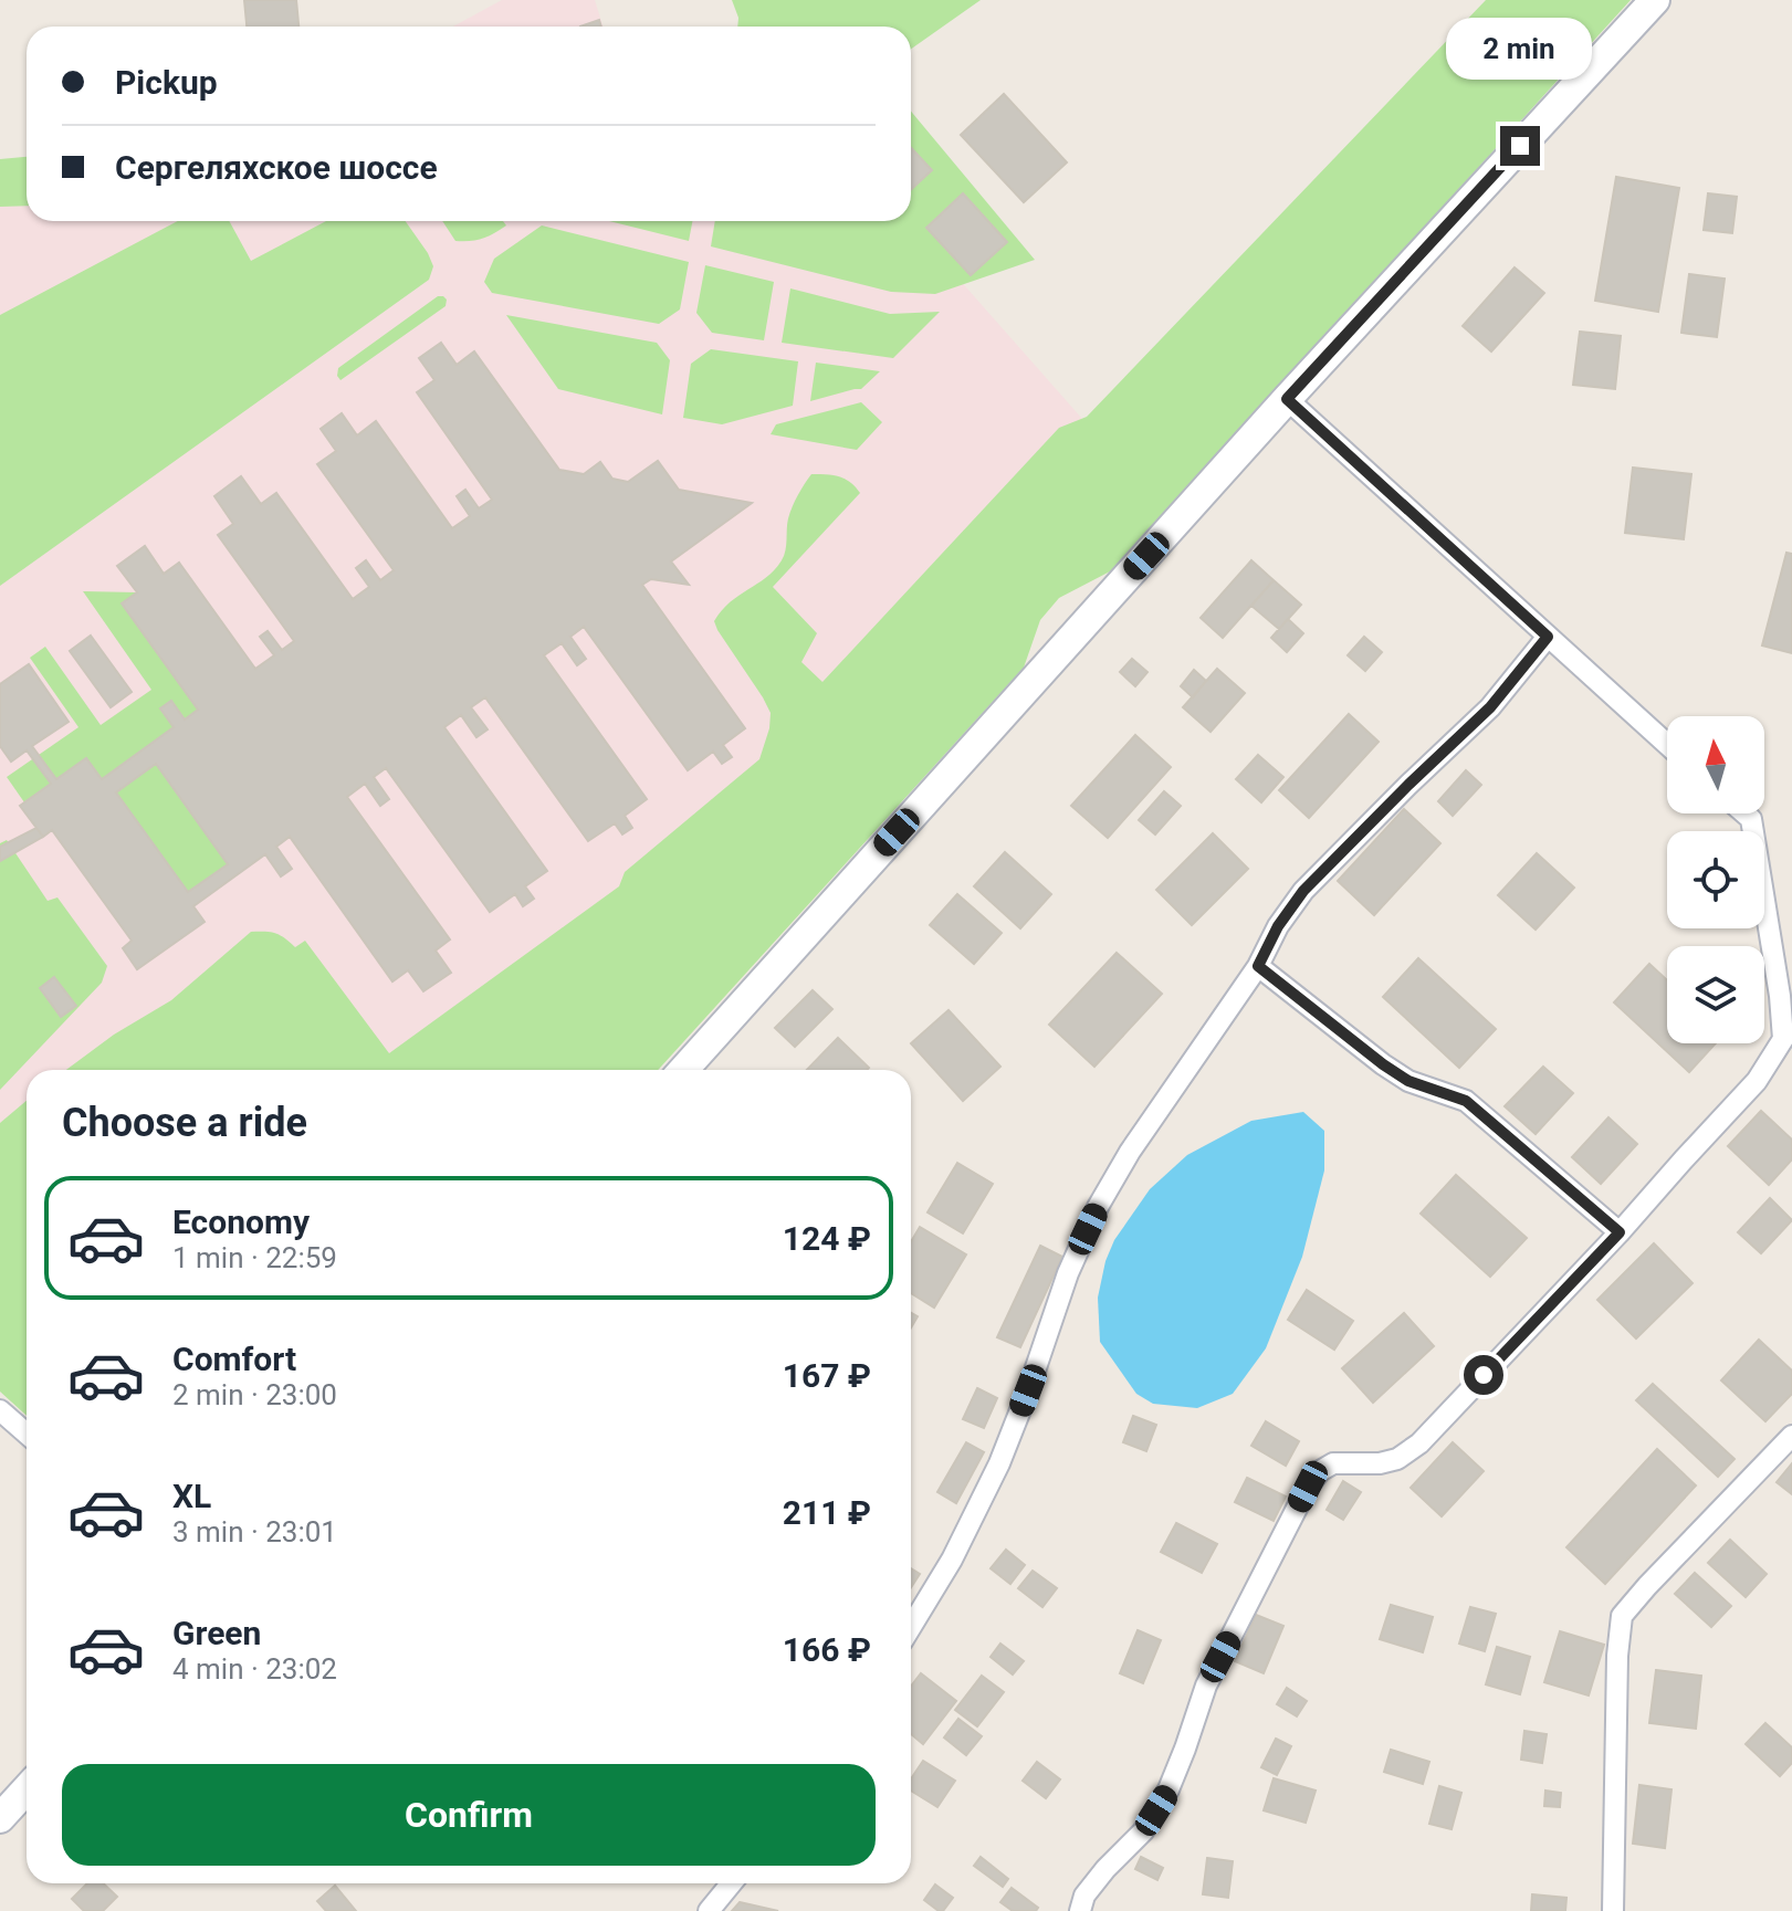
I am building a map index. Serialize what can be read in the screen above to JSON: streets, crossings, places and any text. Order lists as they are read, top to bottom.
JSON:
{
  "north": "top",
  "page": {
    "bubble": "2 min",
    "banner": ["Pickup", "Сергеляхское шоссе"],
    "heading": "Choose a ride",
    "list": [
      {
        "name": "Economy",
        "note": "1 min · 22:59",
        "value": "124 ₽"
      },
      {
        "name": "Comfort",
        "note": "2 min · 23:00",
        "value": "167 ₽"
      },
      {
        "name": "XL",
        "note": "3 min · 23:01",
        "value": "211 ₽"
      },
      {
        "name": "Green",
        "note": "4 min · 23:02",
        "value": "166 ₽"
      }
    ],
    "buttons": "Confirm"
  }
}
